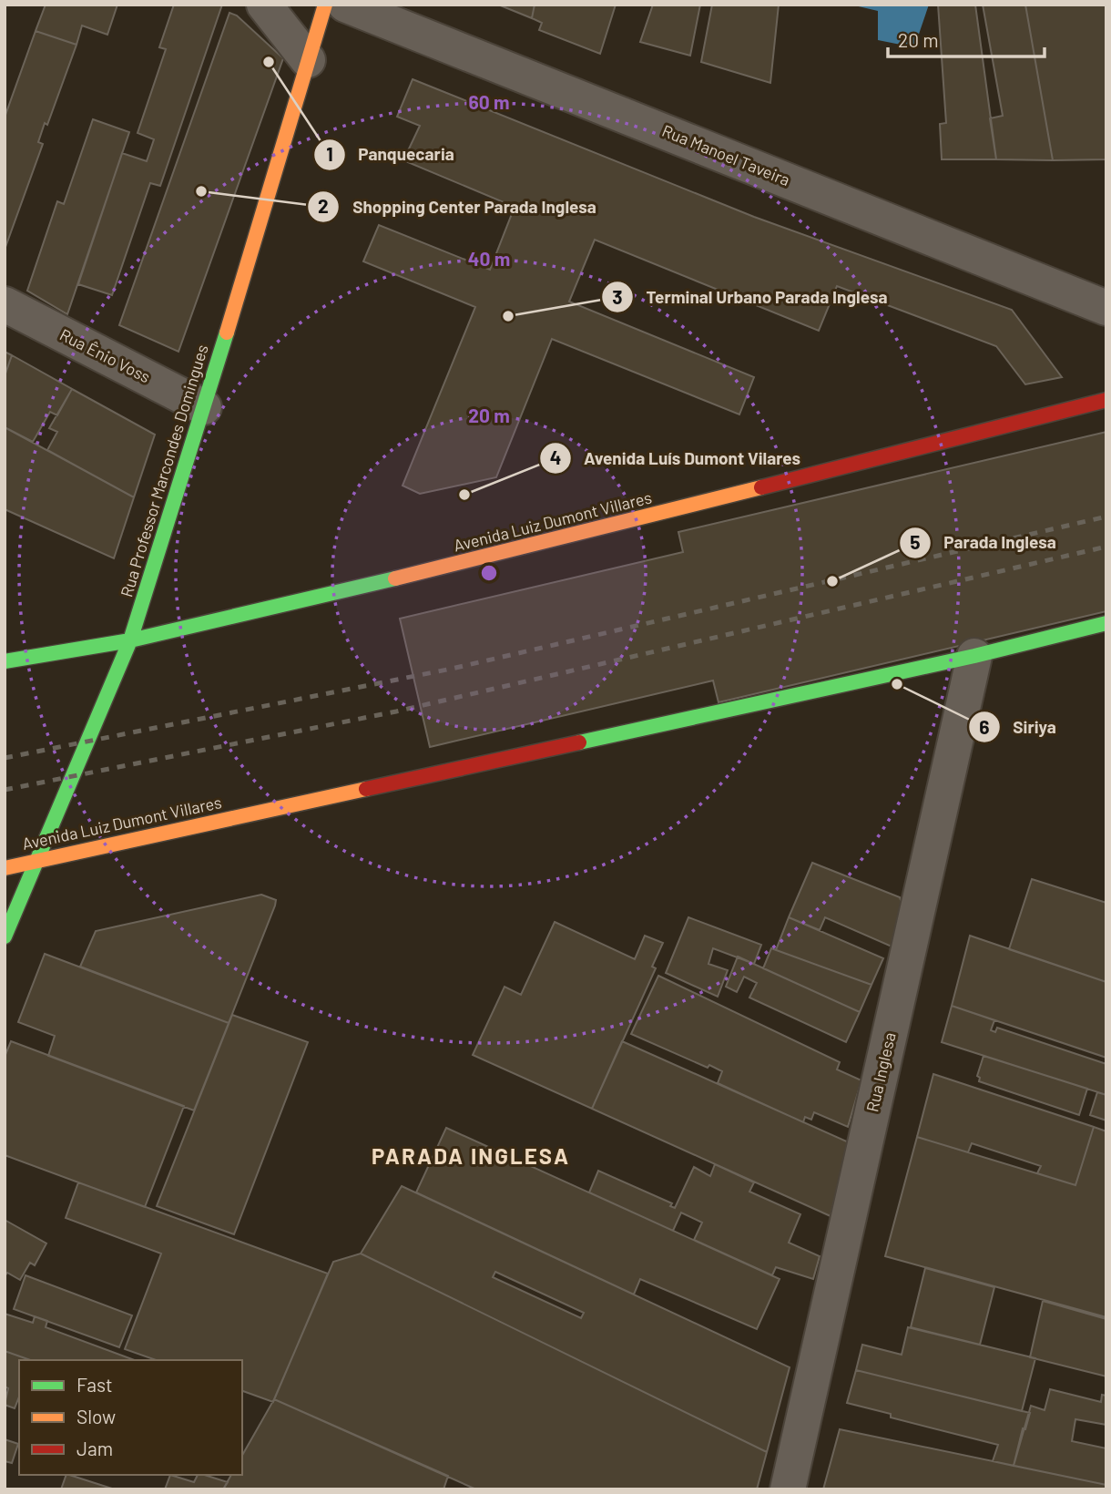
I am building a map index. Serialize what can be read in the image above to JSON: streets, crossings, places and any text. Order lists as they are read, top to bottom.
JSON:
{
  "streets": {
    "main road": ["Rua Professor Marcondes Domingues", "Avenida Luiz Dumont Villares"],
    "street": ["Rua Manoel Taveira", "Rua Ênio Voss", "Rua Inglesa"]
  },
  "crossings": [
    ["Rua Ênio Voss", "Rua Professor Marcondes Domingues"],
    ["Rua Professor Marcondes Domingues", "Avenida Luiz Dumont Villares"],
    ["Avenida Luiz Dumont Villares", "Rua Inglesa"]
  ],
  "districts": ["PARADA INGLESA"],
  "places": [
    "Panquecaria",
    "Shopping Center Parada Inglesa",
    "Terminal Urbano Parada Inglesa",
    "Avenida Luís Dumont Vilares",
    "Parada Inglesa",
    "Siriya"
  ],
  "legend": ["Fast", "Slow", "Jam"],
  "scale_bar": "20 m",
  "rings": ["60 m", "40 m", "20 m"]
}
